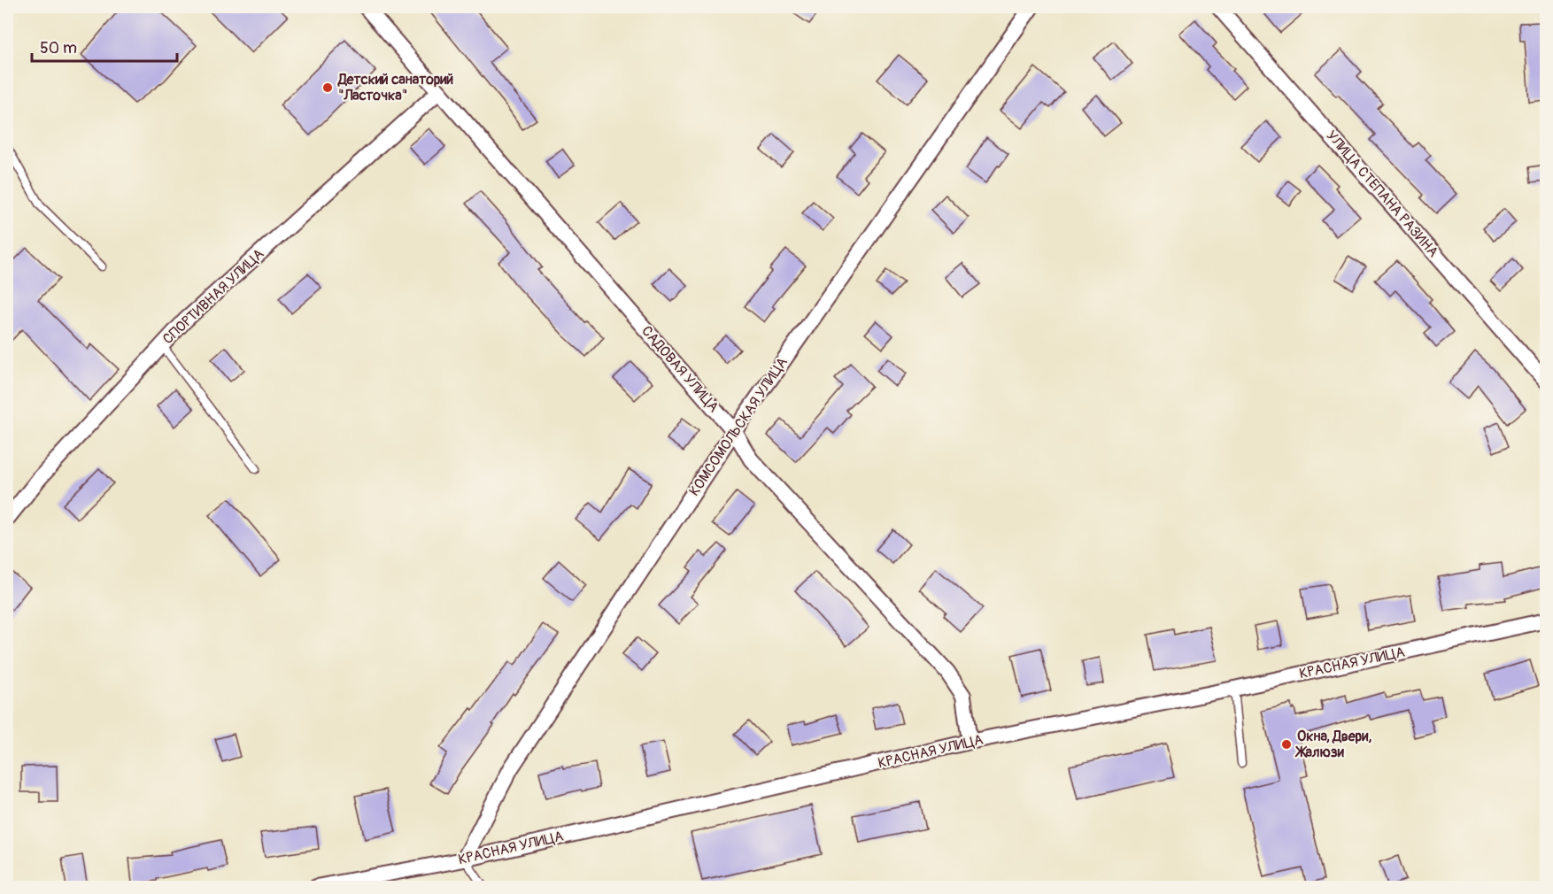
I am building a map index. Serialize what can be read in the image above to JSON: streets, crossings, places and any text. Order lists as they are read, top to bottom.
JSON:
{
  "streets": {
    "street": [
      "УЛИЦА СТЕПАНА РАЗИНА",
      "СПОРТИВНАЯ УЛИЦА",
      "САДОВАЯ УЛИЦА",
      "КОМСОМОЛЬСКАЯ УЛИЦА",
      "КРАСНАЯ УЛИЦА"
    ]
  },
  "crossings": [
    ["СПОРТИВНАЯ УЛИЦА", "САДОВАЯ УЛИЦА"],
    ["САДОВАЯ УЛИЦА", "КОМСОМОЛЬСКАЯ УЛИЦА"],
    ["САДОВАЯ УЛИЦА", "КРАСНАЯ УЛИЦА"],
    ["КОМСОМОЛЬСКАЯ УЛИЦА", "КРАСНАЯ УЛИЦА"]
  ],
  "places": ["Детский санаторий \"Ласточка\"", "Окна, Двери, Жалюзи"],
  "scale_bar": "50 m"
}
